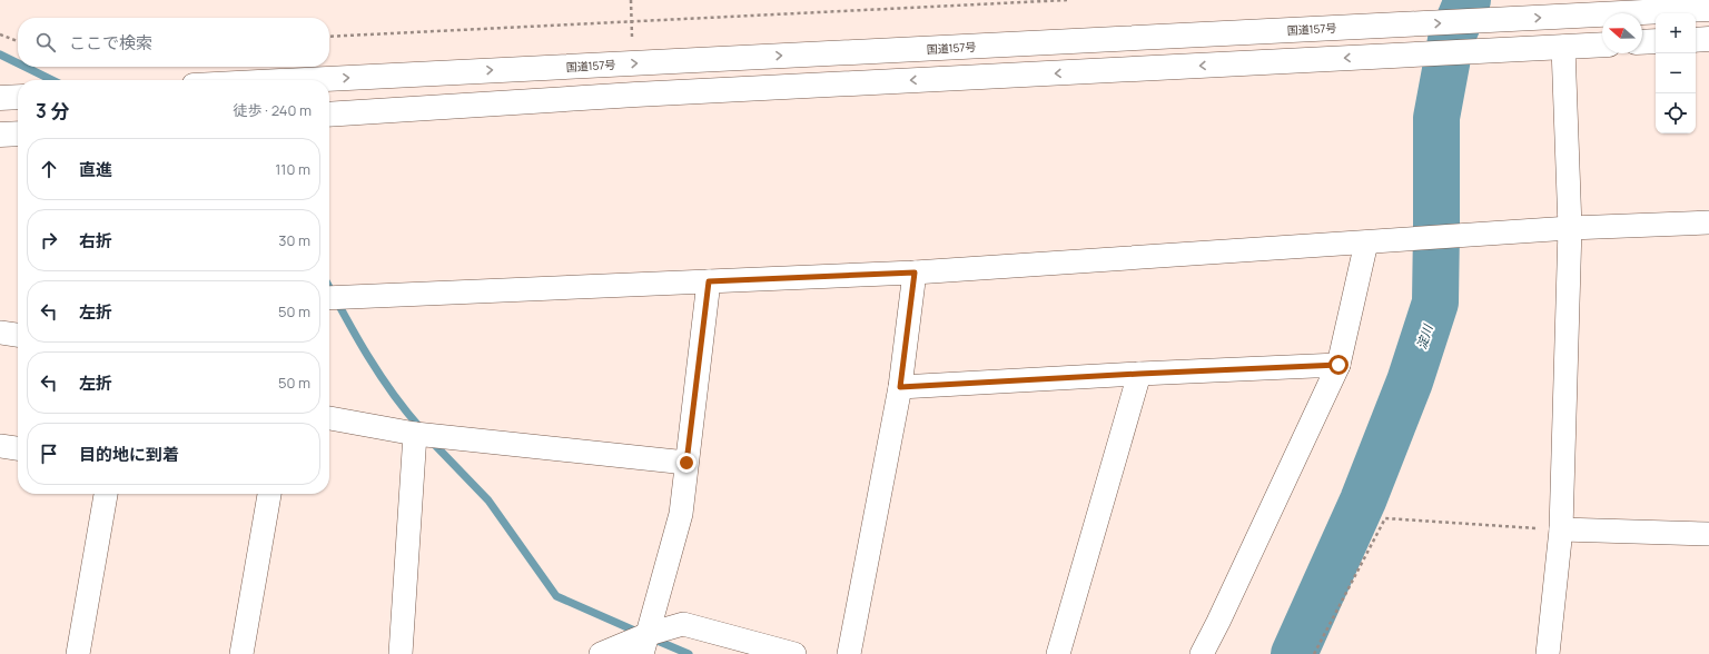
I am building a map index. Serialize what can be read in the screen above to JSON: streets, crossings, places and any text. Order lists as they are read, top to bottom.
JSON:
{
  "streets": {
    "highway": ["国道157号"]
  },
  "water": ["淀川"],
  "north": "left",
  "page": {
    "map_buttons": ["+", "−"],
    "search": "ここで検索",
    "heading": ["3 分", "徒歩 · 240 m"],
    "list": [
      ["直進", "110 m"],
      ["右折", "30 m"],
      ["左折", "50 m"],
      ["左折", "50 m"],
      "目的地に到着"
    ]
  }
}
